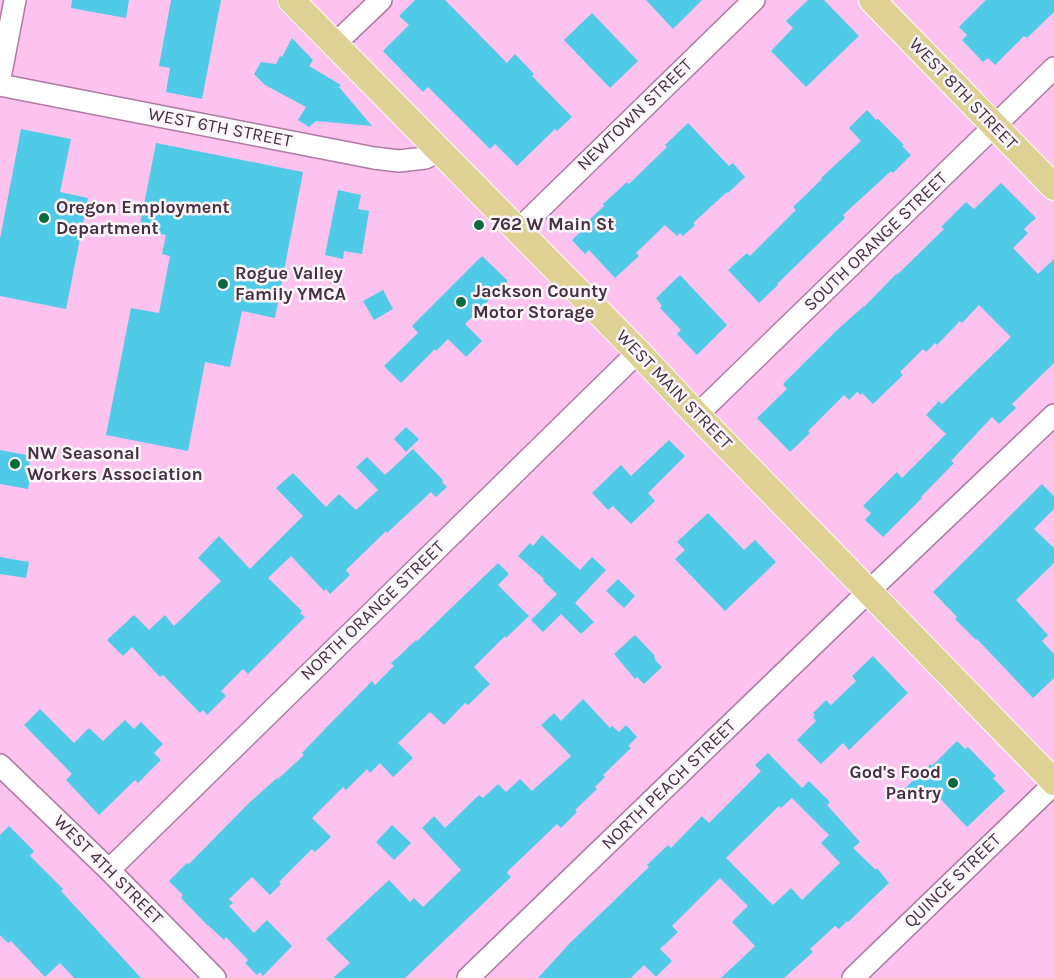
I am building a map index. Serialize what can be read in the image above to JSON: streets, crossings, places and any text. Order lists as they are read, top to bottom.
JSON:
{
  "streets": {
    "main road": ["WEST 8TH STREET", "WEST MAIN STREET"],
    "street": [
      "NEWTOWN STREET",
      "WEST 6TH STREET",
      "SOUTH ORANGE STREET",
      "NORTH ORANGE STREET",
      "NORTH PEACH STREET",
      "WEST 4TH STREET",
      "QUINCE STREET"
    ]
  },
  "crossings": [
    ["WEST 8TH STREET", "SOUTH ORANGE STREET"],
    ["NEWTOWN STREET", "WEST MAIN STREET"],
    ["WEST 6TH STREET", "WEST MAIN STREET"],
    ["SOUTH ORANGE STREET", "WEST MAIN STREET"],
    ["WEST MAIN STREET", "NORTH ORANGE STREET"],
    ["WEST MAIN STREET", "NORTH PEACH STREET"],
    ["WEST MAIN STREET", "QUINCE STREET"],
    ["NORTH ORANGE STREET", "WEST 4TH STREET"]
  ],
  "places": [
    "Oregon Employment Department",
    "762 W Main St",
    "Rogue Valley Family YMCA",
    "Jackson County Motor Storage",
    "NW Seasonal Workers Association",
    "God's Food Pantry"
  ]
}
